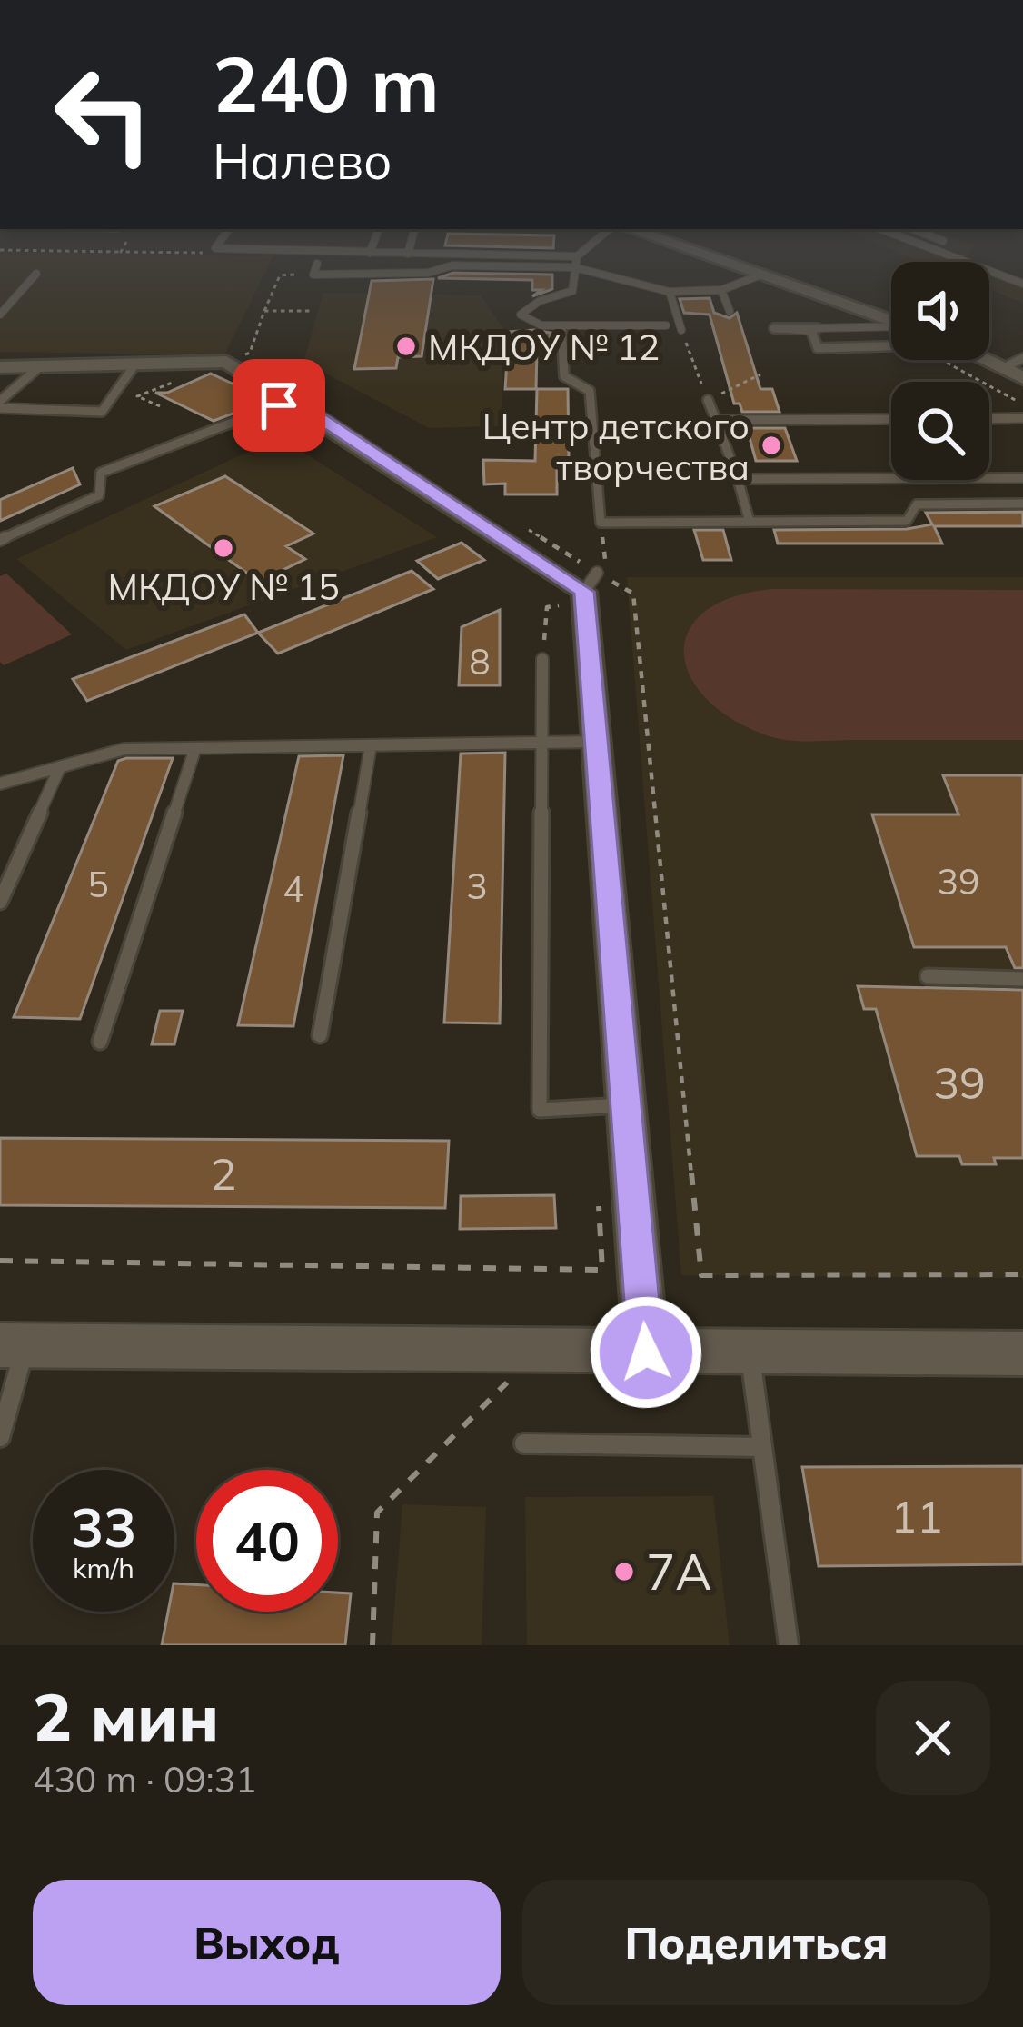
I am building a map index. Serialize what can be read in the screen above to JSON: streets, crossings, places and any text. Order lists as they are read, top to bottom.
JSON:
{
  "places": [
    "МКДОУ № 12",
    "Центр детского творчества",
    "МКДОУ № 15",
    "7А"
  ],
  "house_numbers": [
    "8",
    "39",
    "5",
    "3",
    "4",
    "39",
    "2",
    "11"
  ],
  "page": {
    "turn": ["240 m", "Налево"],
    "speed": "33 km/h",
    "limit": "40",
    "heading": ["2 мин", "430 m · 09:31"],
    "buttons": ["Выход", "Поделиться"]
  }
}
